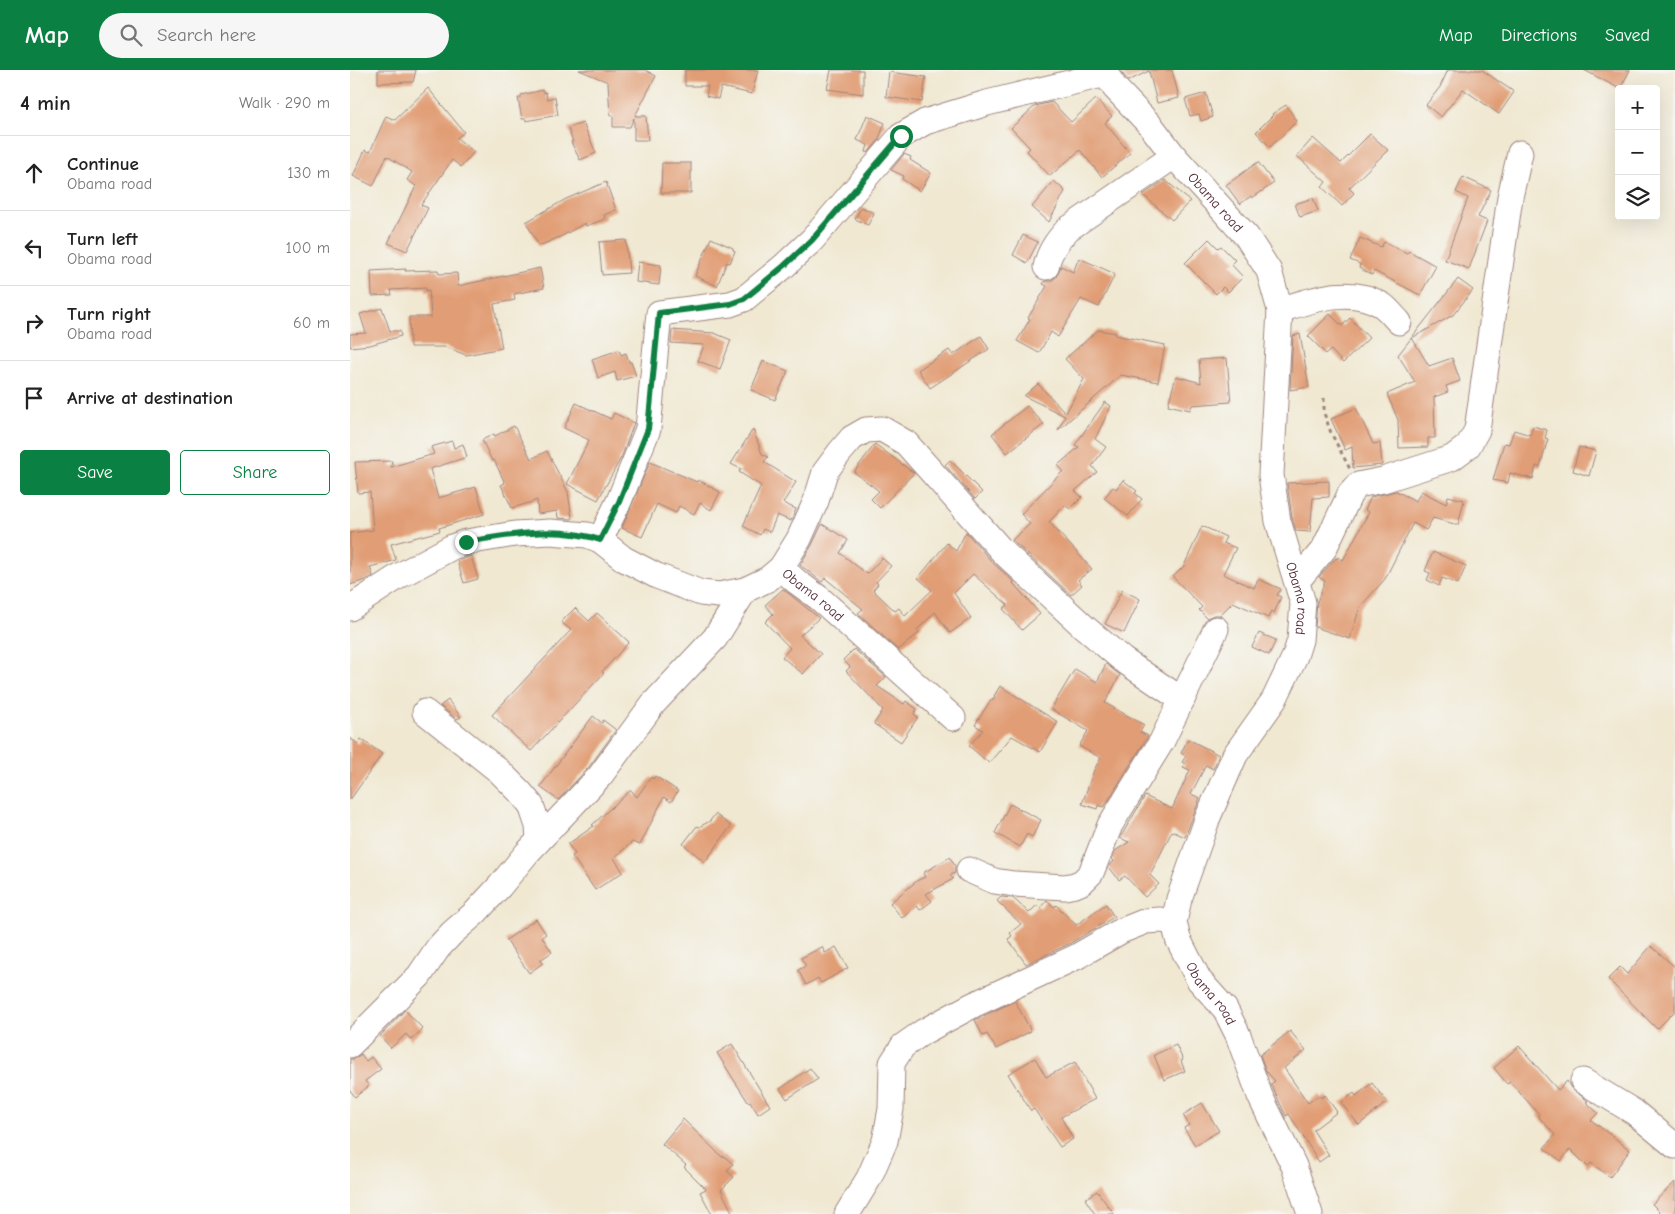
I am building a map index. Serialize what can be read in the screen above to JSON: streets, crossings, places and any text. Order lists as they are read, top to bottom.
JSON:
{
  "streets": {
    "street": ["Obama road"]
  },
  "page": {
    "header": "Map",
    "search": "Search here",
    "nav": ["Map", "Directions", "Saved"],
    "heading": ["4 min", "Walk · 290 m"],
    "map_buttons": ["+", "−"],
    "list": [
      ["Continue", "Obama road", "130 m"],
      ["Turn left", "Obama road", "100 m"],
      ["Turn right", "Obama road", "60 m"],
      "Arrive at destination"
    ],
    "buttons": ["Save", "Share"]
  }
}
